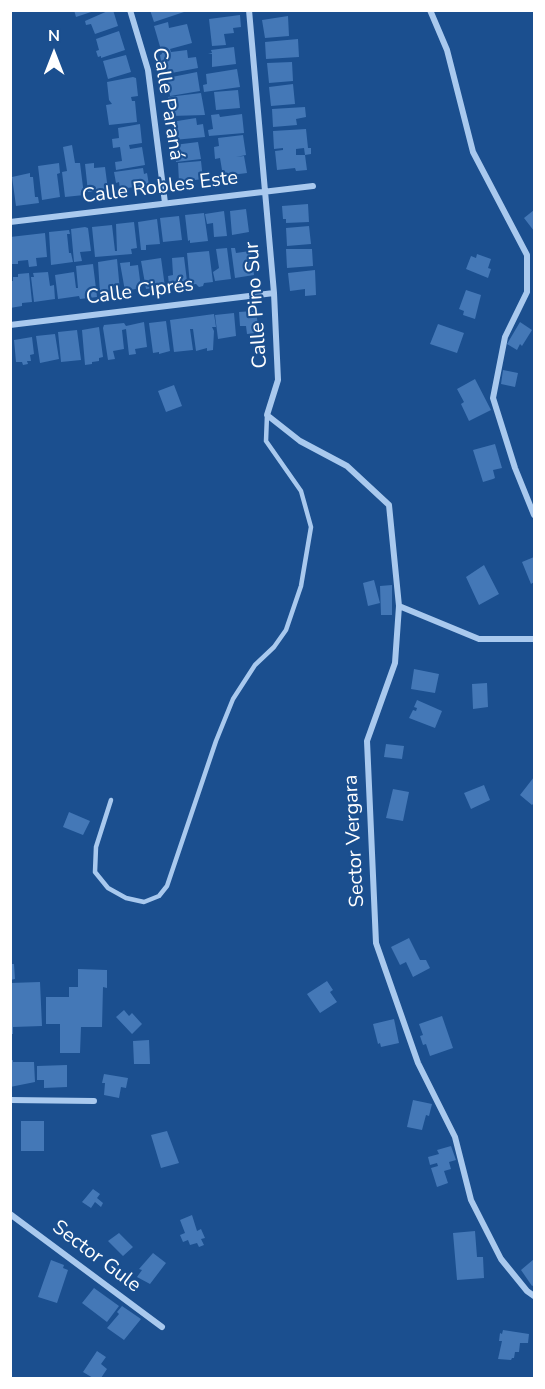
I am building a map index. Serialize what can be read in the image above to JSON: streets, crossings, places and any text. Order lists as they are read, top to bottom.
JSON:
{
  "streets": {
    "street": [
      "Calle Paraná",
      "Calle Robles Este",
      "Calle Ciprés",
      "Calle Pino Sur",
      "Sector Vergara",
      "Sector Gule"
    ]
  },
  "crossings": [
    ["Calle Paraná", "Calle Robles Este"],
    ["Calle Robles Este", "Calle Pino Sur"],
    ["Calle Ciprés", "Calle Pino Sur"],
    ["Calle Pino Sur", "Sector Vergara"]
  ],
  "north": "top"
}
